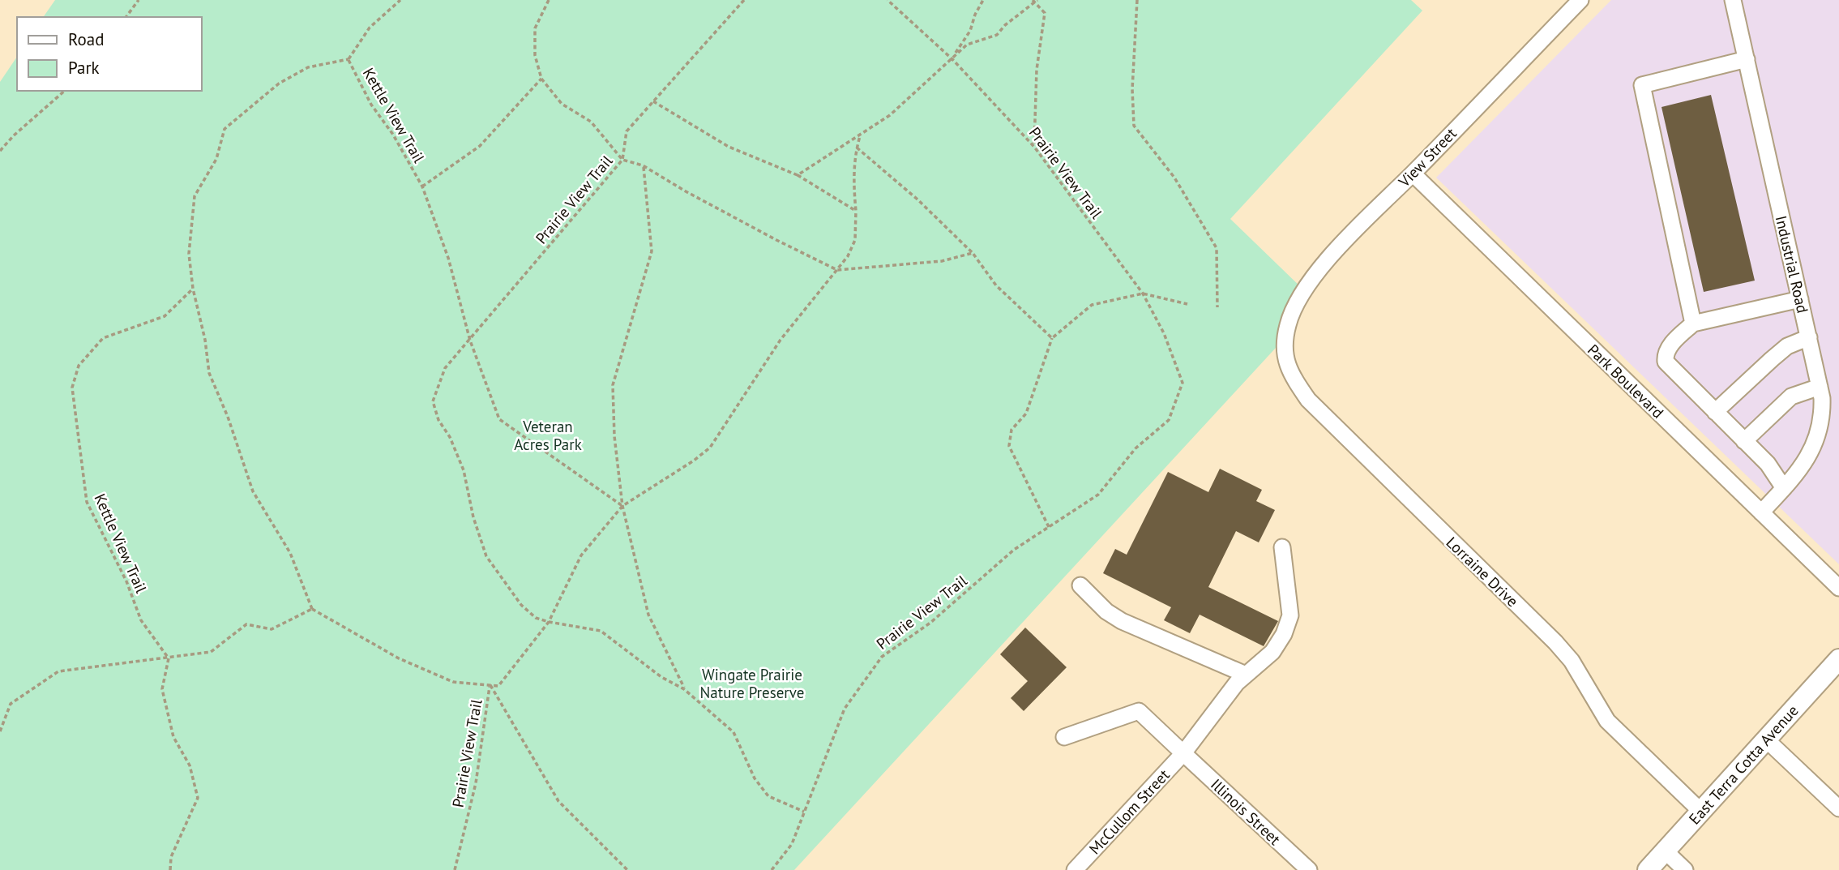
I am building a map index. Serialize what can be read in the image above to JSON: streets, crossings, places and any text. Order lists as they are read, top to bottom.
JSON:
{
  "streets": {
    "main road": ["East Terra Cotta Avenue"],
    "street": [
      "View Street",
      "Industrial Road",
      "Park Boulevard",
      "Lorraine Drive",
      "McCullom Street",
      "Illinois Street"
    ],
    "path": ["Kettle View Trail", "Prairie View Trail"]
  },
  "crossings": [
    ["Kettle View Trail", "Prairie View Trail"],
    ["View Street", "Park Boulevard"],
    ["View Street", "Lorraine Drive"],
    ["Industrial Road", "Park Boulevard"],
    ["Lorraine Drive", "East Terra Cotta Avenue"],
    ["McCullom Street", "Illinois Street"]
  ],
  "parks": ["Veteran Acres Park", "Wingate Prairie Nature Preserve"],
  "legend": ["Road", "Park"]
}
